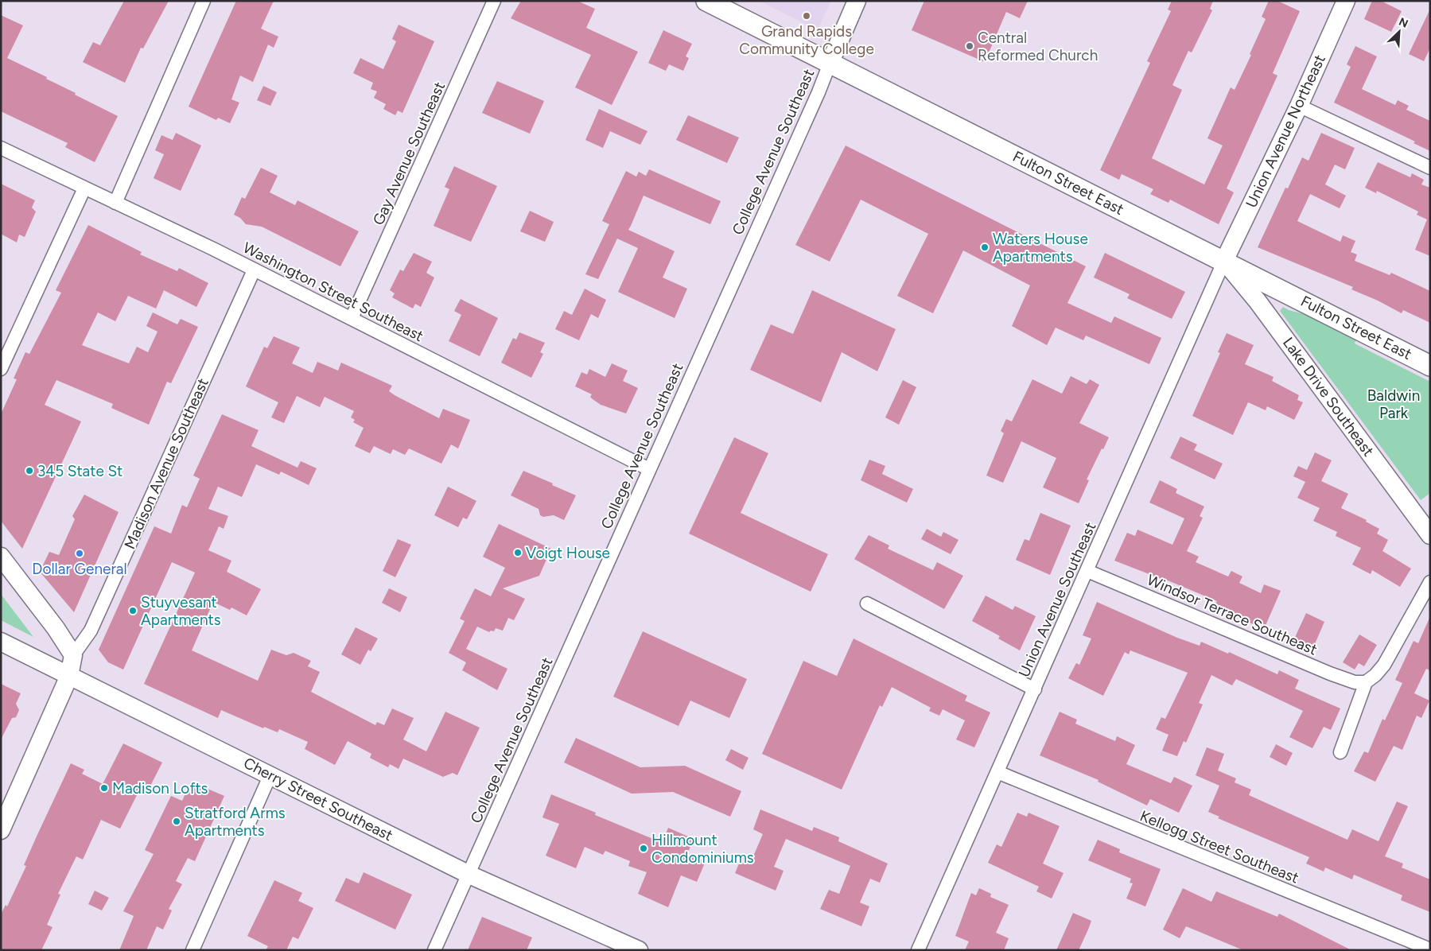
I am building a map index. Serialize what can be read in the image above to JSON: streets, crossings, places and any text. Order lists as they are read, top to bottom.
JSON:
{
  "streets": {
    "main road": ["Fulton Street East"],
    "street": [
      "Union Avenue Northeast",
      "College Avenue Southeast",
      "Gay Avenue Southeast",
      "Washington Street Southeast",
      "Lake Drive Southeast",
      "Madison Avenue Southeast",
      "Union Avenue Southeast",
      "Windsor Terrace Southeast",
      "Cherry Street Southeast",
      "Kellogg Street Southeast"
    ]
  },
  "crossings": [
    ["Union Avenue Northeast", "Fulton Street East"],
    ["Union Avenue Northeast", "Lake Drive Southeast"],
    ["Union Avenue Northeast", "Union Avenue Southeast"],
    ["College Avenue Southeast", "Fulton Street East"],
    ["College Avenue Southeast", "Washington Street Southeast"],
    ["College Avenue Southeast", "Cherry Street Southeast"],
    ["Gay Avenue Southeast", "Washington Street Southeast"],
    ["Fulton Street East", "Lake Drive Southeast"],
    ["Fulton Street East", "Union Avenue Southeast"],
    ["Washington Street Southeast", "Madison Avenue Southeast"],
    ["Lake Drive Southeast", "Union Avenue Southeast"],
    ["Union Avenue Southeast", "Windsor Terrace Southeast"],
    ["Union Avenue Southeast", "Kellogg Street Southeast"]
  ],
  "parks": ["Baldwin Park"],
  "places": [
    "Grand Rapids Community College",
    "Central Reformed Church",
    "Waters House Apartments",
    "345 State St",
    "Voigt House",
    "Dollar General",
    "Stuyvesant Apartments",
    "Madison Lofts",
    "Stratford Arms Apartments",
    "Hillmount Condominiums"
  ],
  "north": "top right"
}
